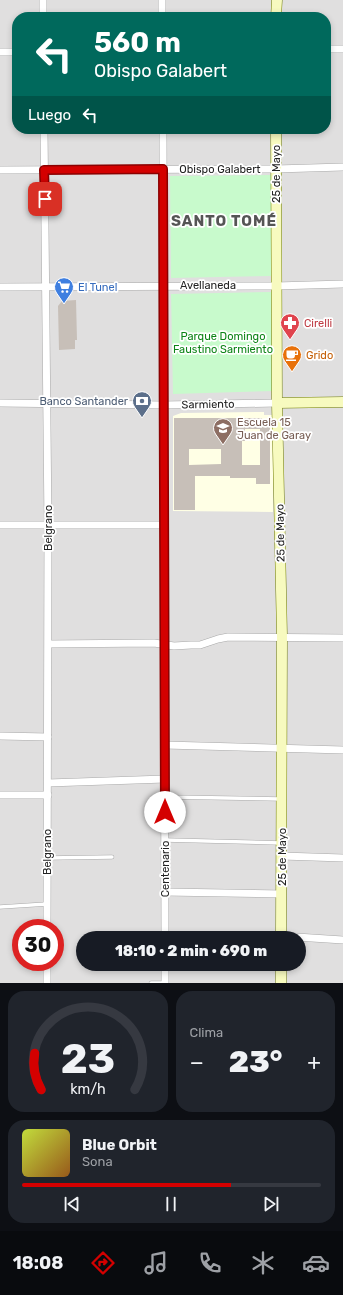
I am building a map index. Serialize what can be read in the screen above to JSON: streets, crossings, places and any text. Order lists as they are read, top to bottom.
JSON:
{
  "streets": {
    "main road": ["25 de Mayo", "Sarmiento"],
    "street": [
      "Obispo Galabert",
      "Avellaneda",
      "Belgrano",
      "Centenario"
    ]
  },
  "crossings": [
    ["Obispo Galabert", "25 de Mayo"],
    ["Obispo Galabert", "Belgrano"],
    ["Obispo Galabert", "Centenario"],
    ["25 de Mayo", "Avellaneda"],
    ["25 de Mayo", "Sarmiento"],
    ["Avellaneda", "Belgrano"],
    ["Avellaneda", "Centenario"],
    ["Sarmiento", "Belgrano"],
    ["Sarmiento", "Centenario"]
  ],
  "districts": ["SANTO TOMÉ"],
  "parks": ["Parque Domingo Faustino Sarmiento"],
  "places": {
    "supermarket": ["El Tunel"],
    "pharmacy": ["Cirelli"],
    "cafe": ["Grido"],
    "bank": ["Banco Santander"],
    "school or university": ["Escuela 15 Juan de Garay"]
  },
  "page": {
    "turn": ["560 m", "Obispo Galabert"],
    "then": "Luego",
    "limit": "30",
    "trip": "18:10 · 2 min · 690 m",
    "tile": "Clima",
    "heat": ["−", "23°", "+"],
    "song": ["Blue Orbit", "Sona"],
    "tabs": "18:08",
    "gauge": ["23", "km/h"]
  }
}
